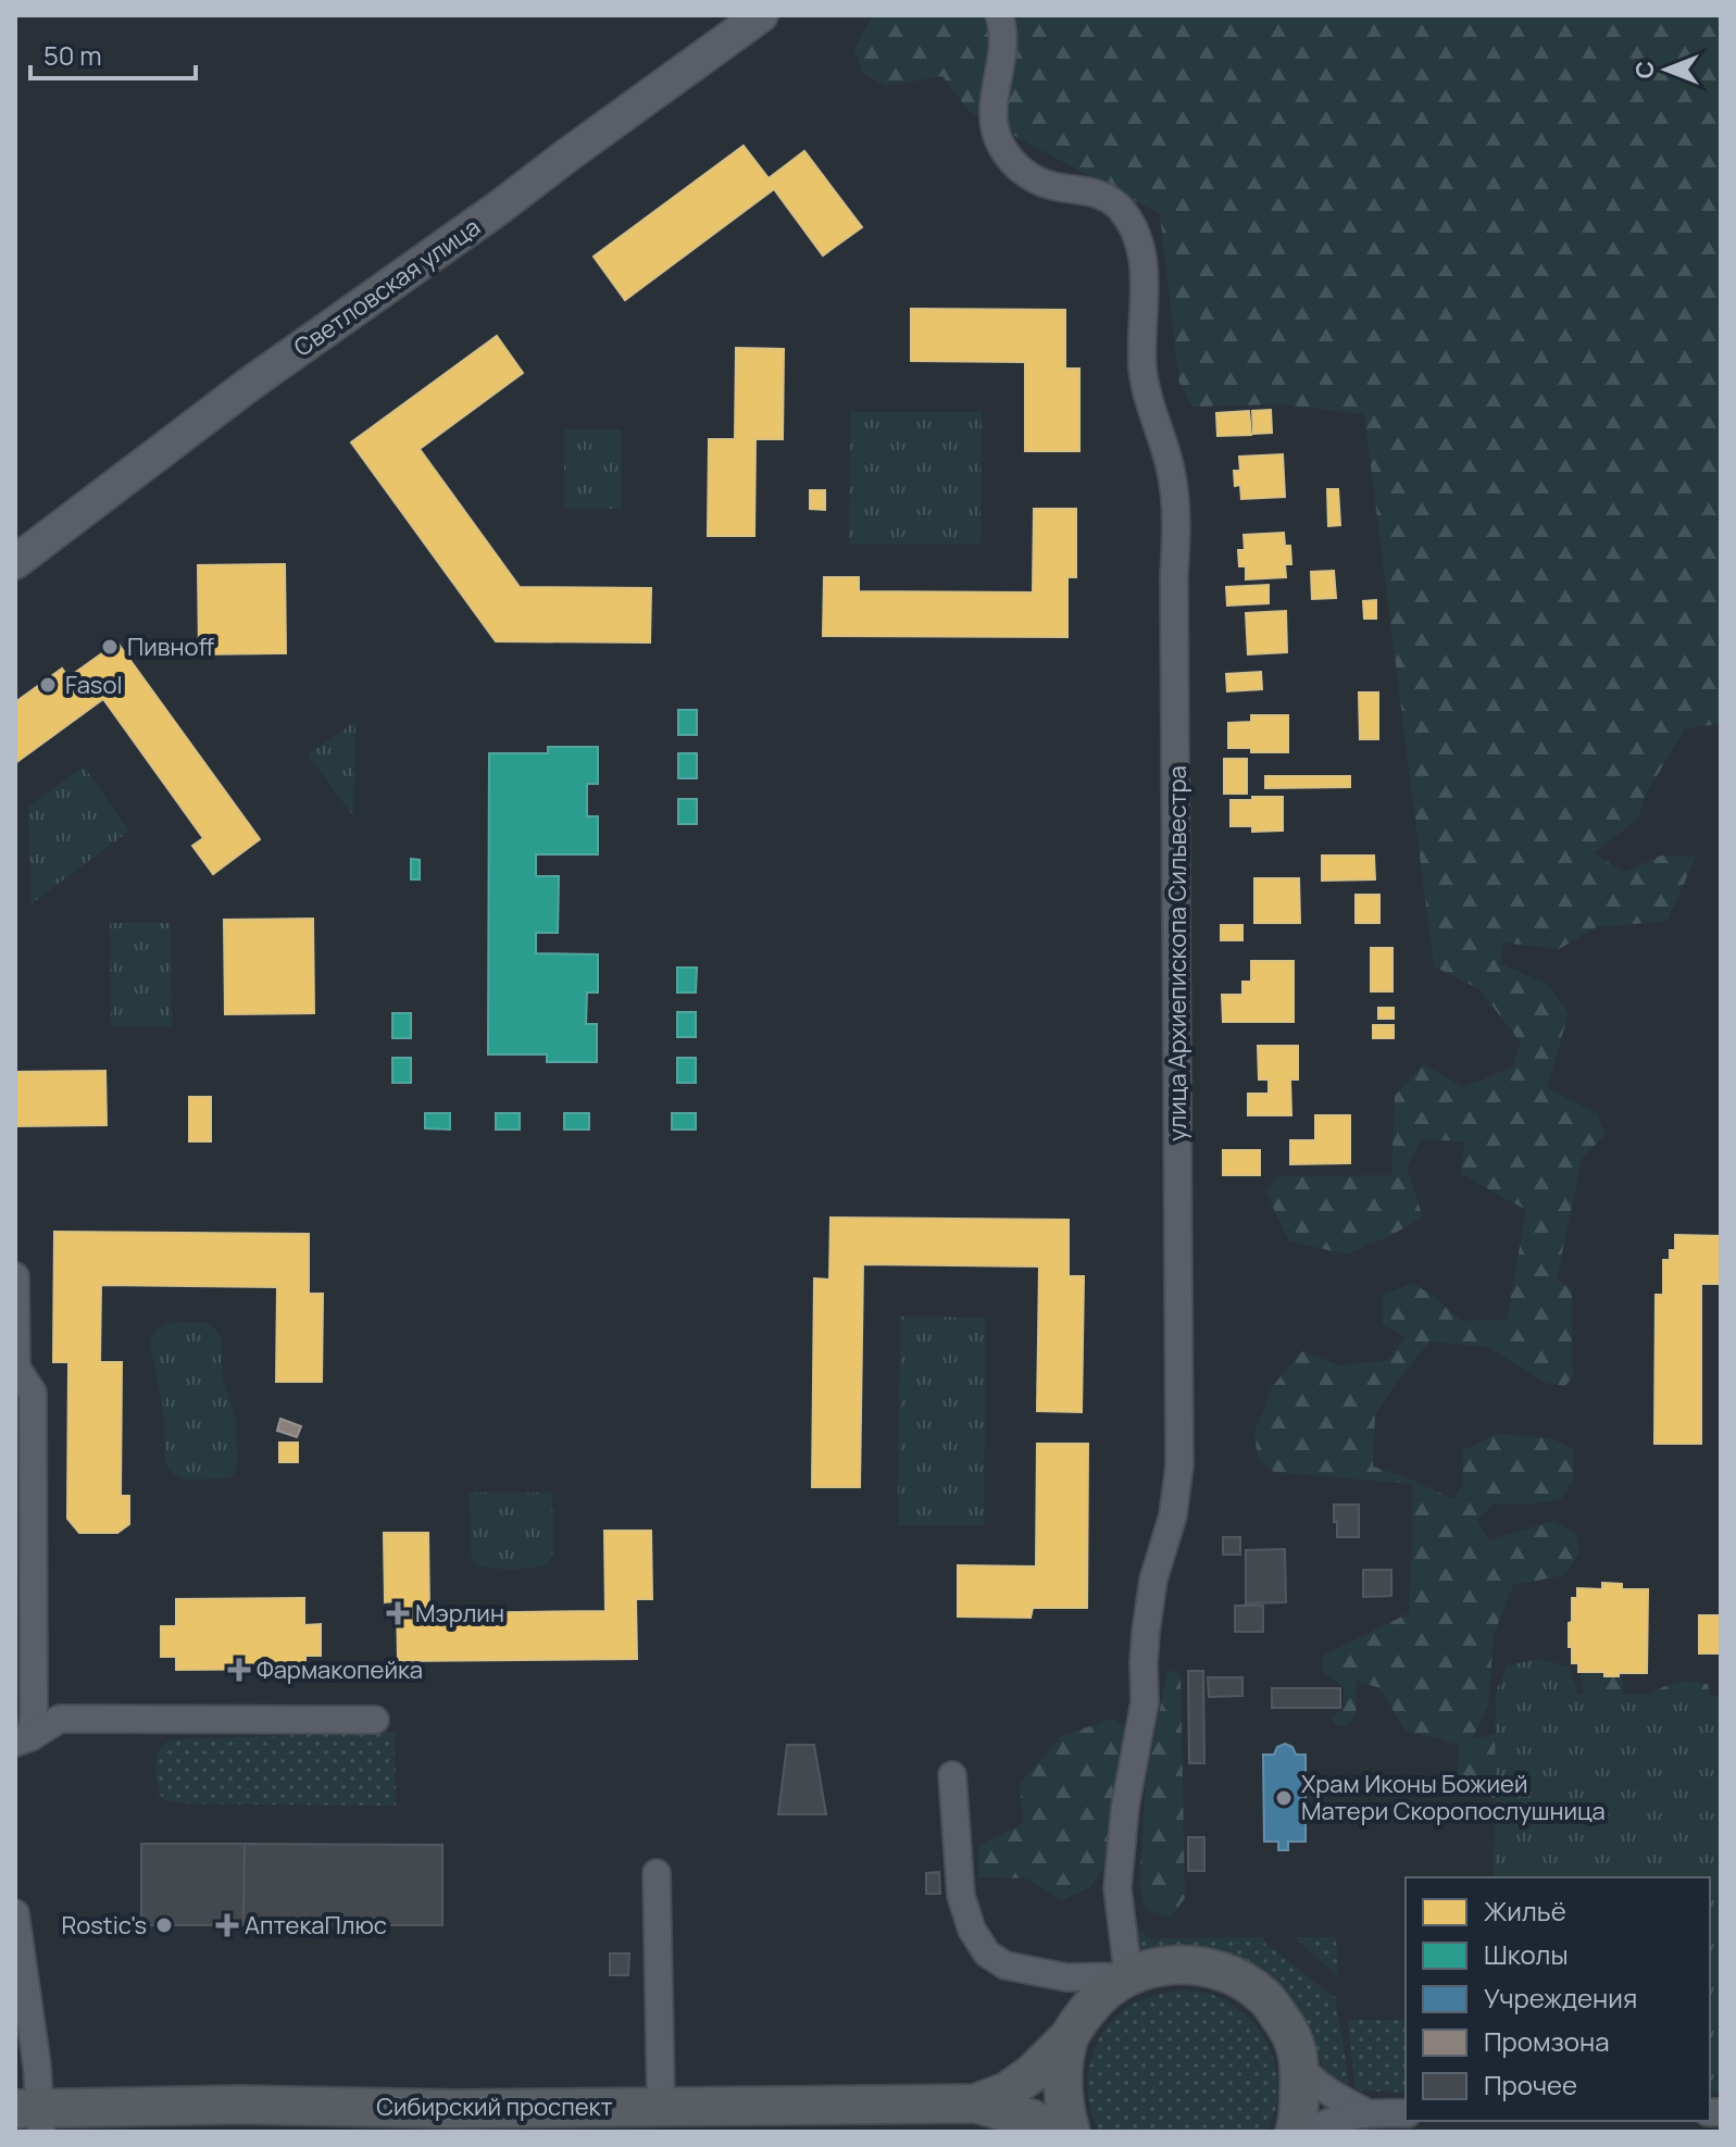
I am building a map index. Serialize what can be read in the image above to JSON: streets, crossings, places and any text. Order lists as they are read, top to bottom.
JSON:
{
  "streets": {
    "main road": ["Сибирский проспект"],
    "street": ["Светловская улица", "улица Архиепископа Сильвестра"]
  },
  "places": {
    "other": [
      "Пивноff",
      "Fasol",
      "Храм Иконы Божией Матери Скоропослушница",
      "Rostic's"
    ],
    "health": ["Мэрлин", "Фармакопейка", "АптекаПлюс"]
  },
  "legend": [
    "Жильё",
    "Школы",
    "Учреждения",
    "Промзона",
    "Прочее"
  ],
  "scale_bar": "50 m",
  "north": "left"
}
